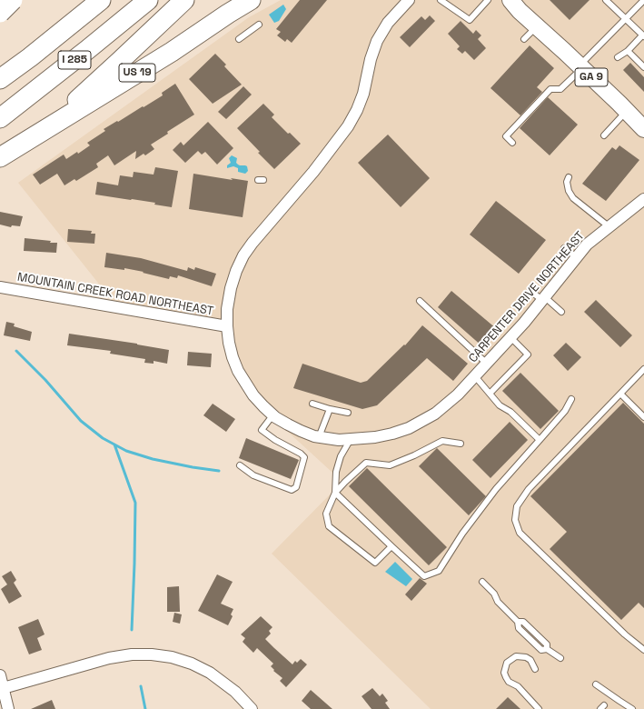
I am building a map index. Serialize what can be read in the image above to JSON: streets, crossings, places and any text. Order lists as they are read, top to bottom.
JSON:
{
  "streets": {
    "highway": ["I 285", "US 19"],
    "main road": ["GA 9"],
    "street": ["MOUNTAIN CREEK ROAD NORTHEAST", "CARPENTER DRIVE NORTHEAST"]
  },
  "crossings": [
    ["MOUNTAIN CREEK ROAD NORTHEAST", "CARPENTER DRIVE NORTHEAST"]
  ]
}
